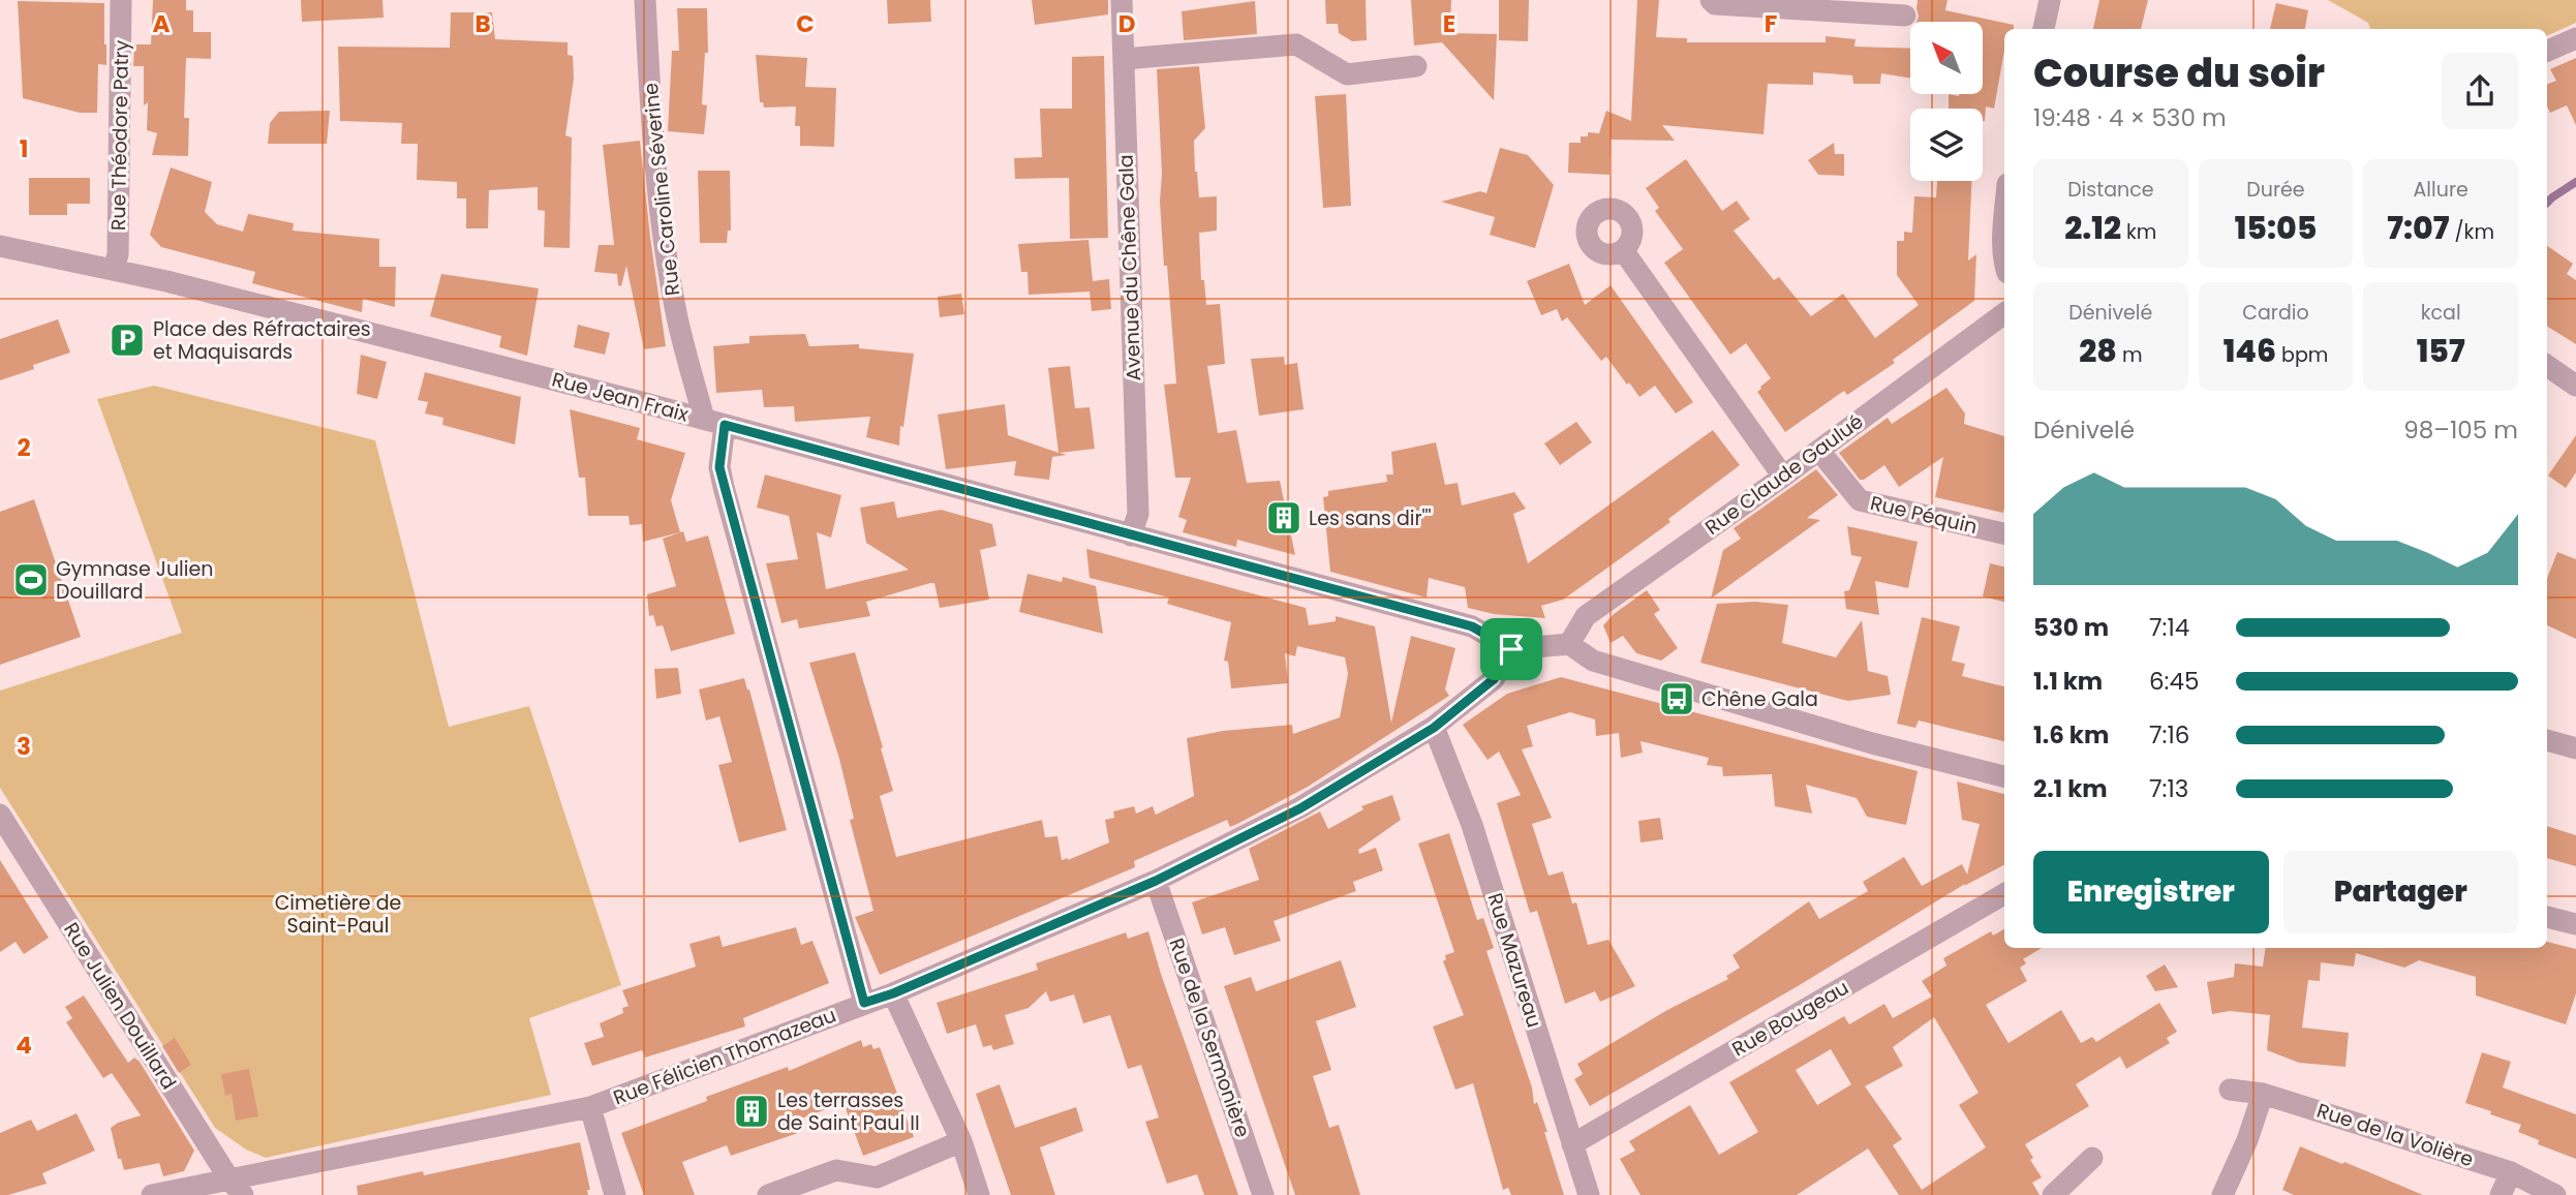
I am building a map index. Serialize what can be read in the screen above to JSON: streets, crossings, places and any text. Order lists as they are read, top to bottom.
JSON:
{
  "streets": {
    "street": [
      "Rue Théodore Patry",
      "Rue Caroline Séverine",
      "Avenue du Chêne Gala",
      "Rue Jean Fraix",
      "Rue Claude Gaulué",
      "Rue Péquin",
      "Rue Mazureau",
      "Rue Julien Douillard",
      "Rue Bougeau",
      "Rue de la Sermonière",
      "Rue Félicien Thomazeau",
      "Rue de la Volière"
    ]
  },
  "crossings": [
    ["Rue Théodore Patry", "Rue Jean Fraix"],
    ["Rue Caroline Séverine", "Rue Jean Fraix"],
    ["Rue Caroline Séverine", "Rue Félicien Thomazeau"],
    ["Avenue du Chêne Gala", "Rue Jean Fraix"],
    ["Rue Jean Fraix", "Rue Félicien Thomazeau"],
    ["Rue Claude Gaulué", "Rue Péquin"],
    ["Rue Mazureau", "Rue Bougeau"],
    ["Rue Mazureau", "Rue Félicien Thomazeau"],
    ["Rue Julien Douillard", "Rue Félicien Thomazeau"],
    ["Rue de la Sermonière", "Rue Félicien Thomazeau"]
  ],
  "parks": ["Cimetière de Saint-Paul"],
  "places": {
    "parking": ["Place des Réfractaires et Maquisards"],
    "building": ["Les sans dir'''", "Les terrasses de Saint Paul II"],
    "sports": ["Gymnase Julien Douillard"],
    "bus stop": ["Chêne Gala"]
  },
  "north": "top left",
  "page": {
    "heading": ["Course du soir", "19:48 · 4 × 530 m"],
    "stats": [
      ["Distance", "2.12 km"],
      ["Durée", "15:05"],
      ["Allure", "7:07 /km"],
      ["Dénivelé", "28 m"],
      ["Cardio", "146 bpm"],
      ["kcal", "157"]
    ],
    "chart": ["Dénivelé", "98–105 m"],
    "list": [
      {
        "name": "530 m",
        "note": "7:14"
      },
      {
        "name": "1.1 km",
        "note": "6:45"
      },
      {
        "name": "1.6 km",
        "note": "7:16"
      },
      {
        "name": "2.1 km",
        "note": "7:13"
      }
    ],
    "buttons": ["Enregistrer", "Partager"]
  },
  "grid": {
    "columns": [
      "A",
      "B",
      "C",
      "D",
      "E",
      "F"
    ],
    "rows": [
      "1",
      "2",
      "3",
      "4"
    ]
  }
}
